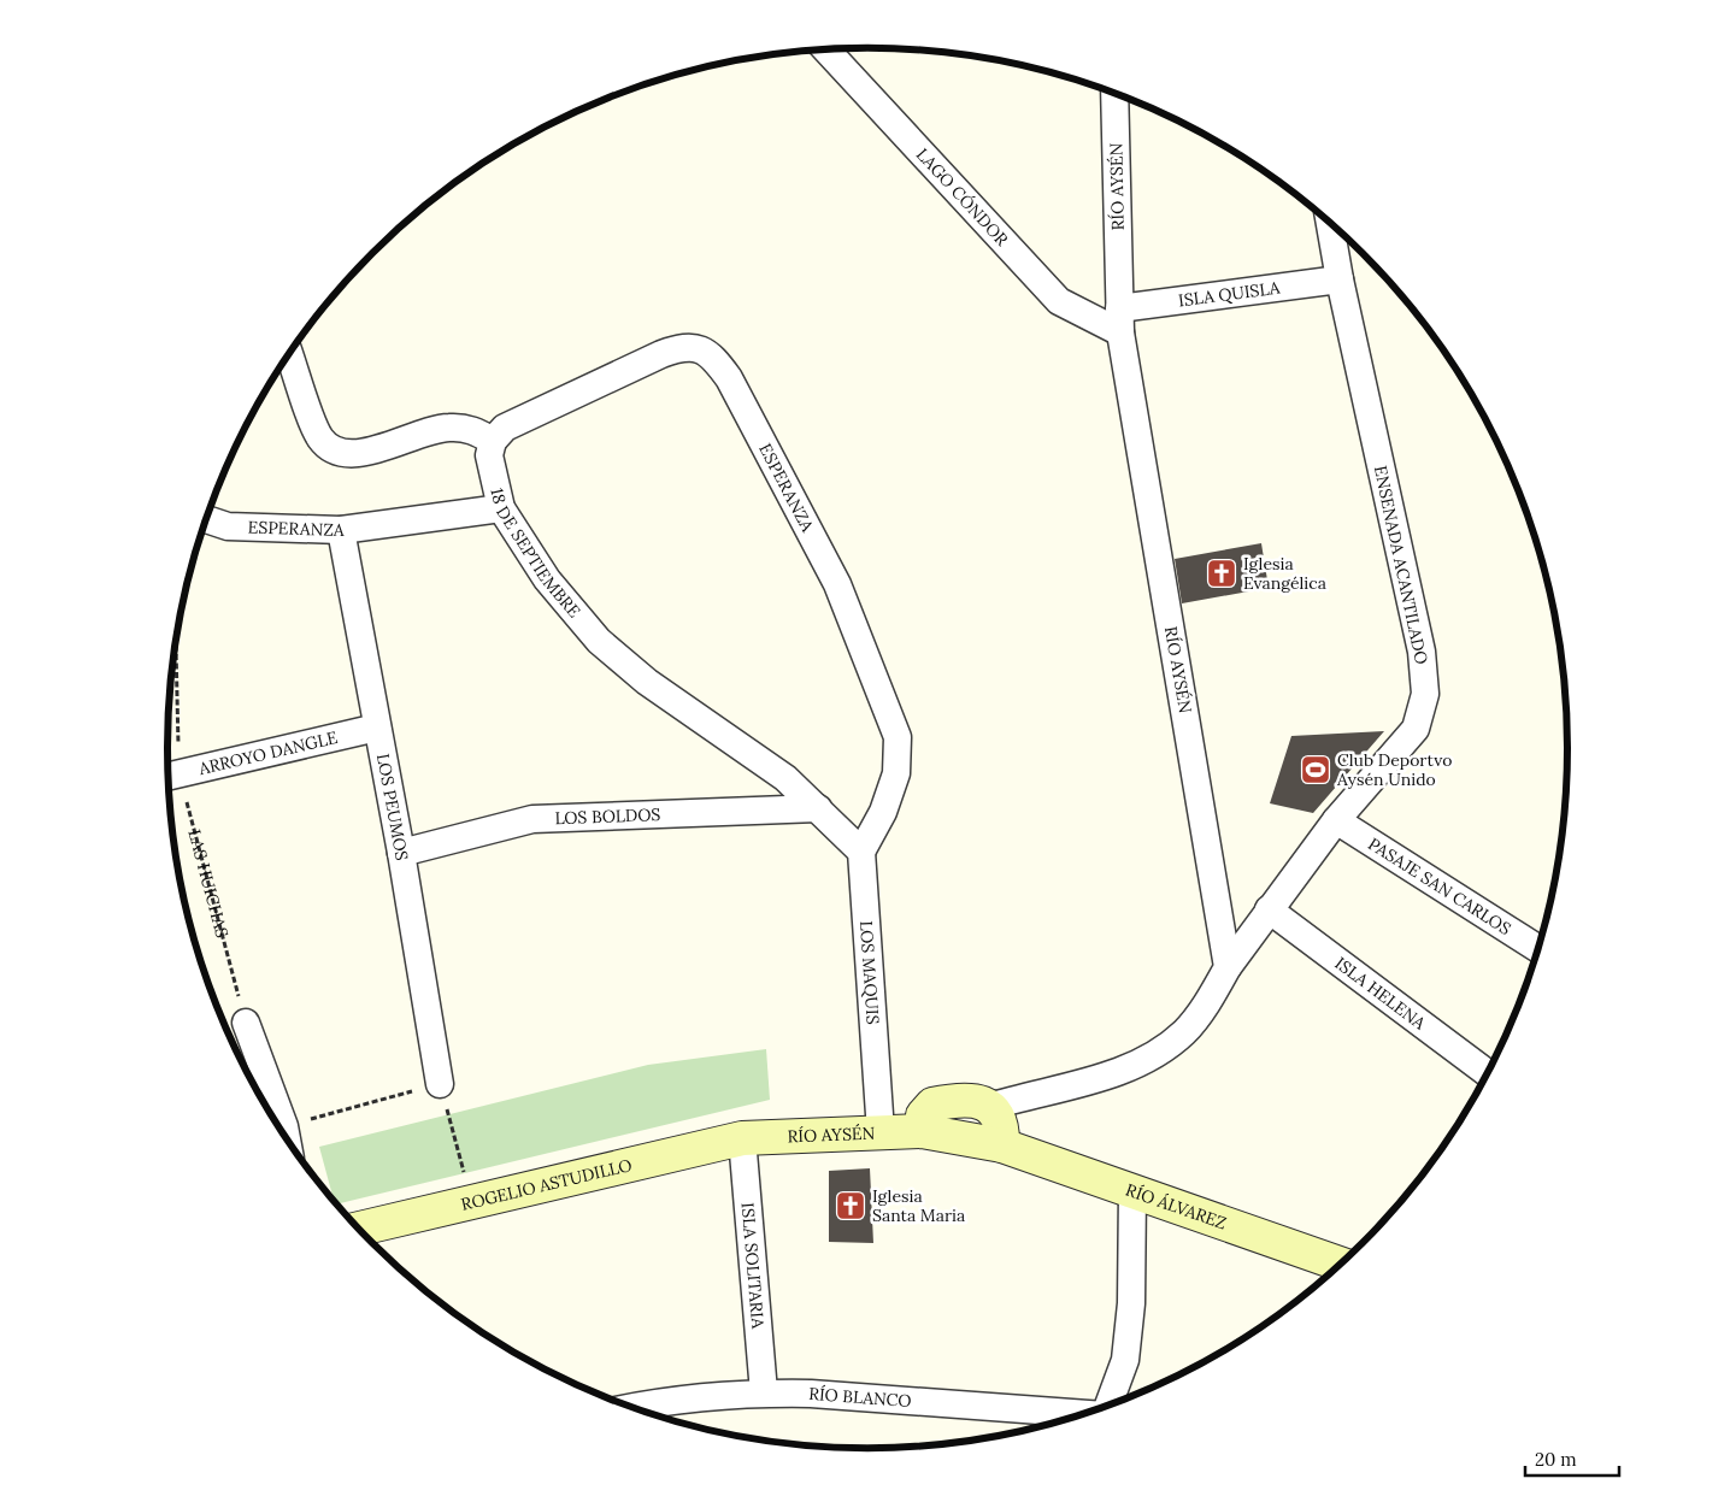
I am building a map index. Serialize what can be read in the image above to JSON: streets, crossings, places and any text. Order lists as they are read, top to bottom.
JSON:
{
  "streets": {
    "street": [
      "RÍO AYSÉN",
      "LAGO CÓNDOR",
      "ISLA QUISLA",
      "ESPERANZA",
      "18 DE SEPTIEMBRE",
      "ENSENADA ACANTILADO",
      "ARROYO DANGLE",
      "LOS PEUMOS",
      "LOS BOLDOS",
      "PASAJE SAN CARLOS",
      "LOS MAQUIS",
      "ISLA HELENA",
      "ROGELIO ASTUDILLO",
      "RÍO ÁLVAREZ",
      "ISLA SOLITARIA",
      "RÍO BLANCO"
    ],
    "path": ["LAS HUICHAS"]
  },
  "crossings": [
    ["RÍO AYSÉN", "LAGO CÓNDOR"],
    ["RÍO AYSÉN", "ISLA QUISLA"],
    ["RÍO AYSÉN", "ENSENADA ACANTILADO"],
    ["RÍO AYSÉN", "LOS MAQUIS"],
    ["RÍO AYSÉN", "ROGELIO ASTUDILLO"],
    ["RÍO AYSÉN", "RÍO ÁLVAREZ"],
    ["RÍO AYSÉN", "ISLA SOLITARIA"],
    ["LAGO CÓNDOR", "ISLA QUISLA"],
    ["ISLA QUISLA", "ENSENADA ACANTILADO"],
    ["ESPERANZA", "18 DE SEPTIEMBRE"],
    ["ESPERANZA", "LOS PEUMOS"],
    ["ESPERANZA", "LOS MAQUIS"],
    ["18 DE SEPTIEMBRE", "LOS BOLDOS"],
    ["ENSENADA ACANTILADO", "PASAJE SAN CARLOS"],
    ["ENSENADA ACANTILADO", "ISLA HELENA"],
    ["ARROYO DANGLE", "LOS PEUMOS"],
    ["ARROYO DANGLE", "LAS HUICHAS"],
    ["LOS PEUMOS", "LOS BOLDOS"],
    ["ROGELIO ASTUDILLO", "ISLA SOLITARIA"],
    ["RÍO ÁLVAREZ", "RÍO BLANCO"],
    ["ISLA SOLITARIA", "RÍO BLANCO"]
  ],
  "places": {
    "church": ["Iglesia Evangélica", "Iglesia Santa Maria"],
    "sports": ["Club Deportvo Aysén Unido"]
  },
  "scale_bar": "20 m"
}
